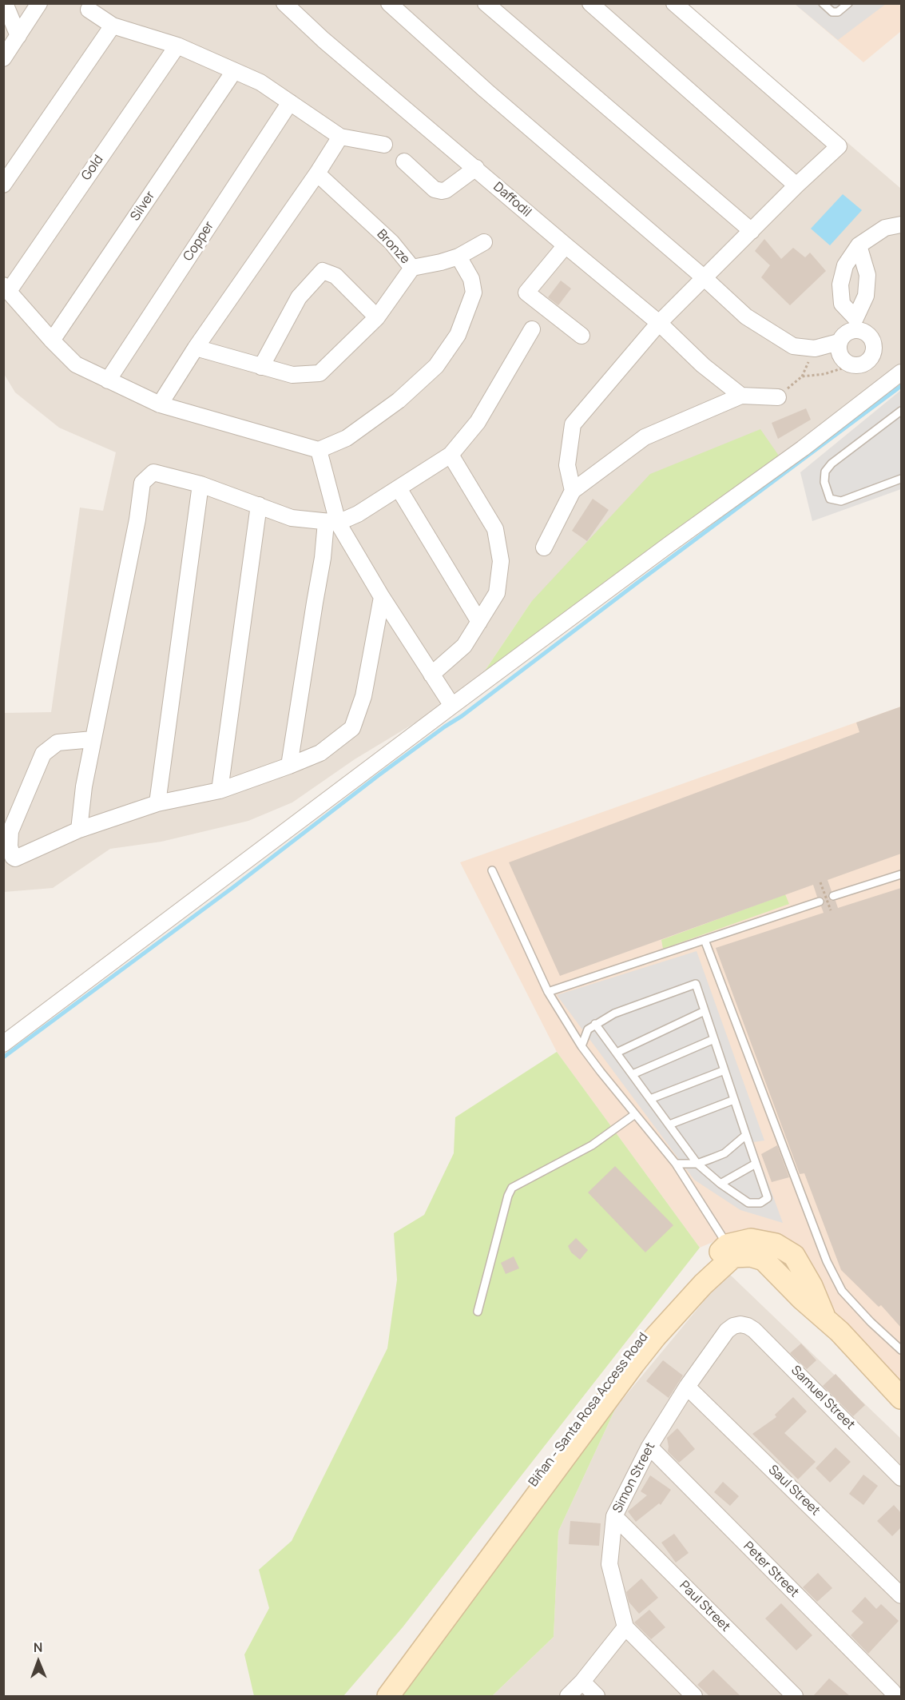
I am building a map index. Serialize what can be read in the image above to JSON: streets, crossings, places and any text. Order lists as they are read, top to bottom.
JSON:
{
  "streets": {
    "main road": ["Biñan - Santa Rosa Access Road"],
    "street": [
      "Gold",
      "Daffodil",
      "Silver",
      "Copper",
      "Bronze",
      "Samuel Street",
      "Simon Street",
      "Saul Street",
      "Peter Street",
      "Paul Street"
    ]
  },
  "crossings": [
    ["Samuel Street", "Simon Street"],
    ["Simon Street", "Saul Street"],
    ["Simon Street", "Peter Street"],
    ["Simon Street", "Paul Street"]
  ],
  "north": "top"
}
